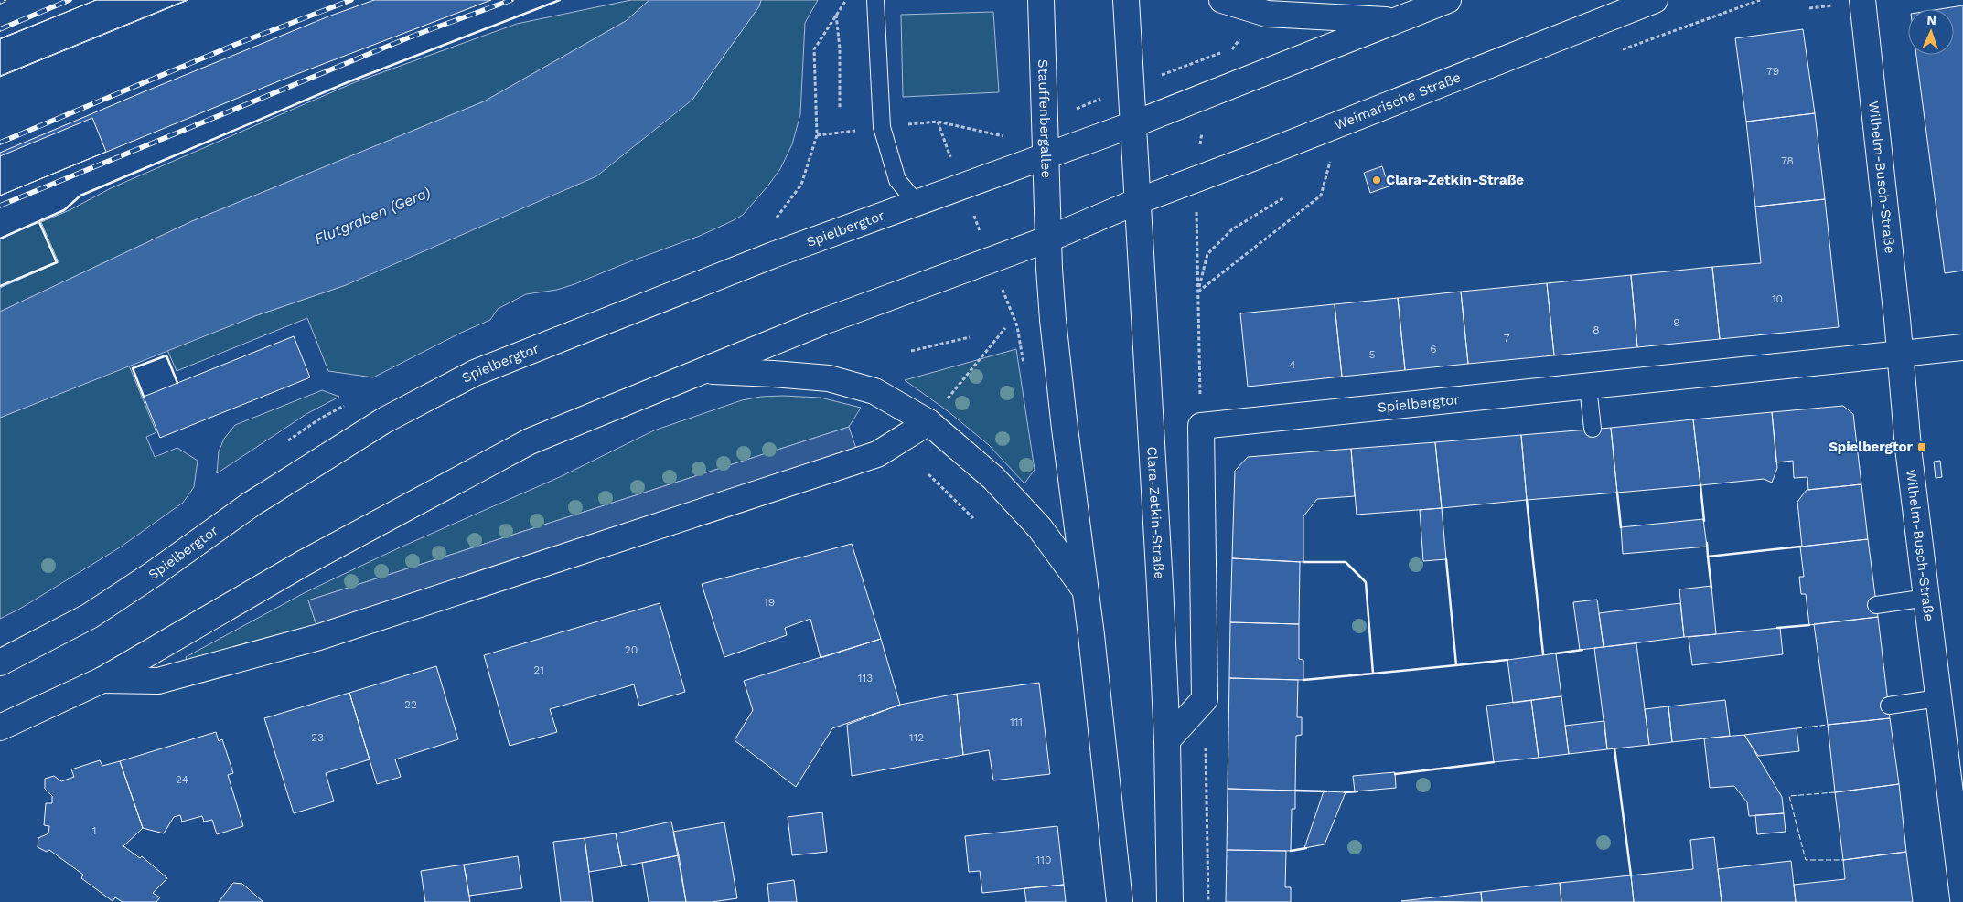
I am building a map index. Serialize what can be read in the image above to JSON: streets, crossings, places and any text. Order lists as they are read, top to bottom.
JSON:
{
  "streets": {
    "main road": [
      "Weimarische Straße",
      "Stauffenbergallee",
      "Wilhelm-Busch-Straße",
      "Spielbergtor",
      "Clara-Zetkin-Straße"
    ]
  },
  "crossings": [
    ["Weimarische Straße", "Clara-Zetkin-Straße"],
    ["Stauffenbergallee", "Spielbergtor"],
    ["Wilhelm-Busch-Straße", "Spielbergtor"]
  ],
  "water": ["Flutgraben (Gera)"],
  "places": {
    "other": ["Clara-Zetkin-Straße"],
    "transit": ["Spielbergtor"]
  },
  "house_numbers": [
    "79",
    "78",
    "10",
    "9",
    "8",
    "7",
    "6",
    "5",
    "4",
    "19",
    "20",
    "21",
    "113",
    "22",
    "111",
    "23",
    "112",
    "24",
    "1",
    "110"
  ],
  "north": "top"
}
